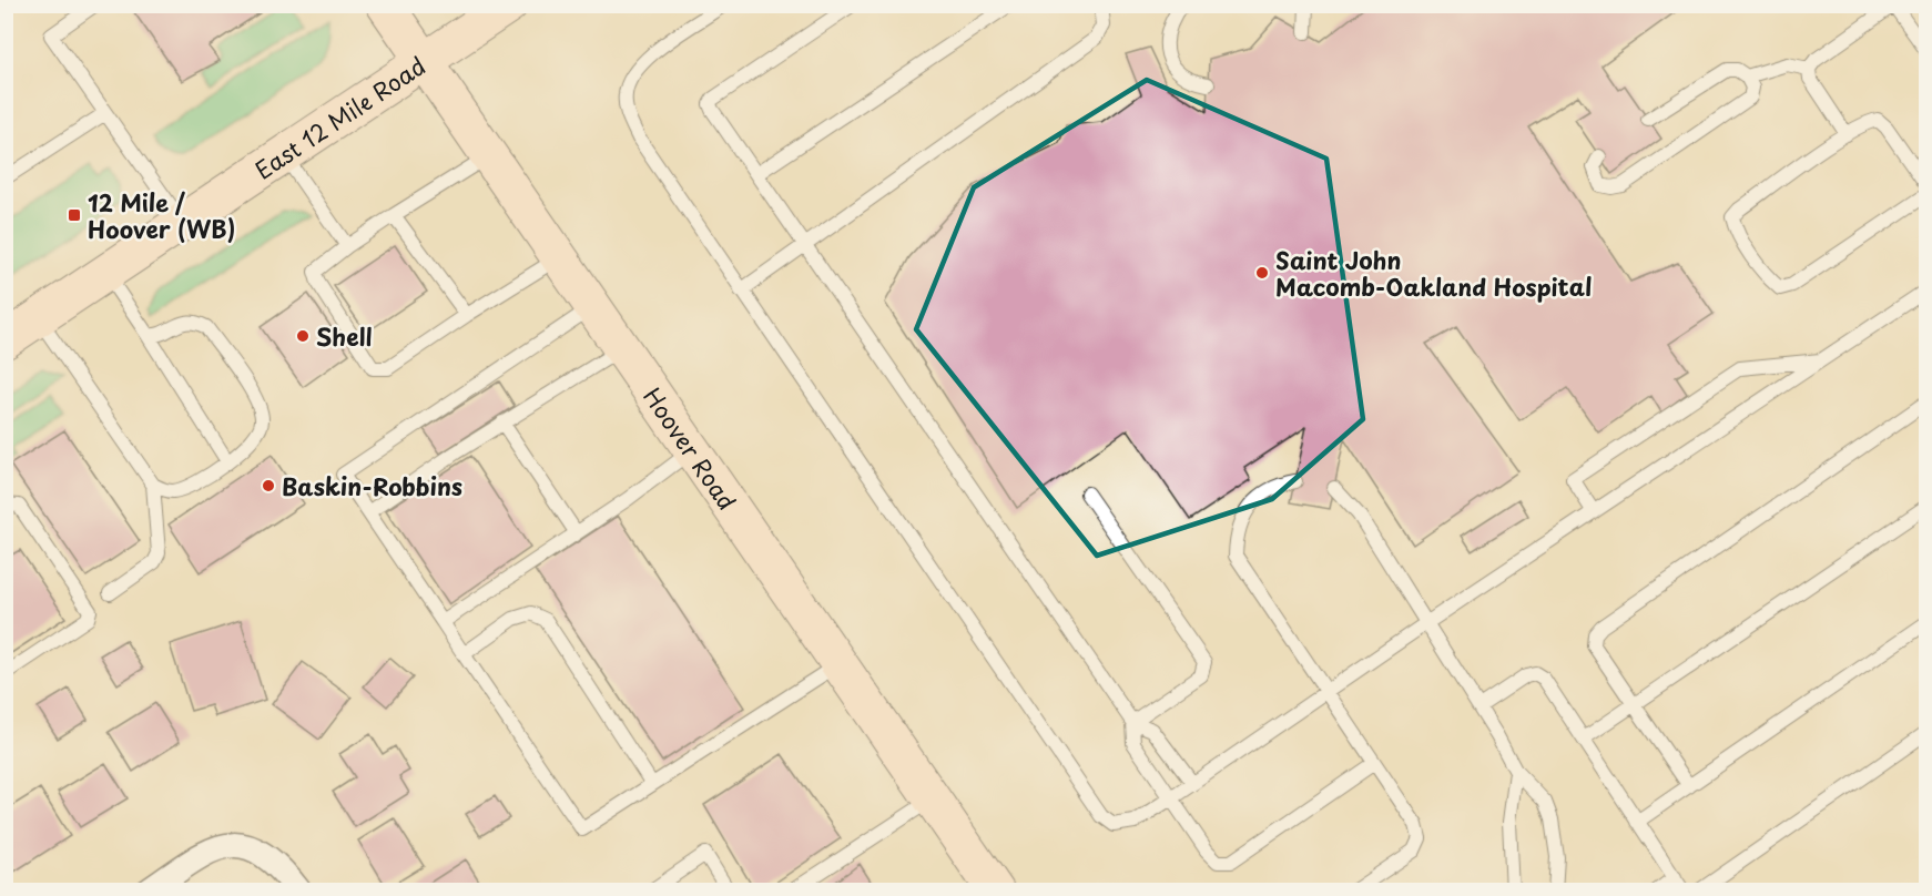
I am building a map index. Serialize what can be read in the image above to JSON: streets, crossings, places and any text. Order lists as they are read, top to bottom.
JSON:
{
  "streets": {
    "main road": ["East 12 Mile Road", "Hoover Road"]
  },
  "crossings": [
    ["East 12 Mile Road", "Hoover Road"]
  ],
  "places": {
    "transit": ["12 Mile / Hoover (WB)"],
    "other": ["Saint John Macomb-Oakland Hospital", "Shell", "Baskin-Robbins"]
  }
}
